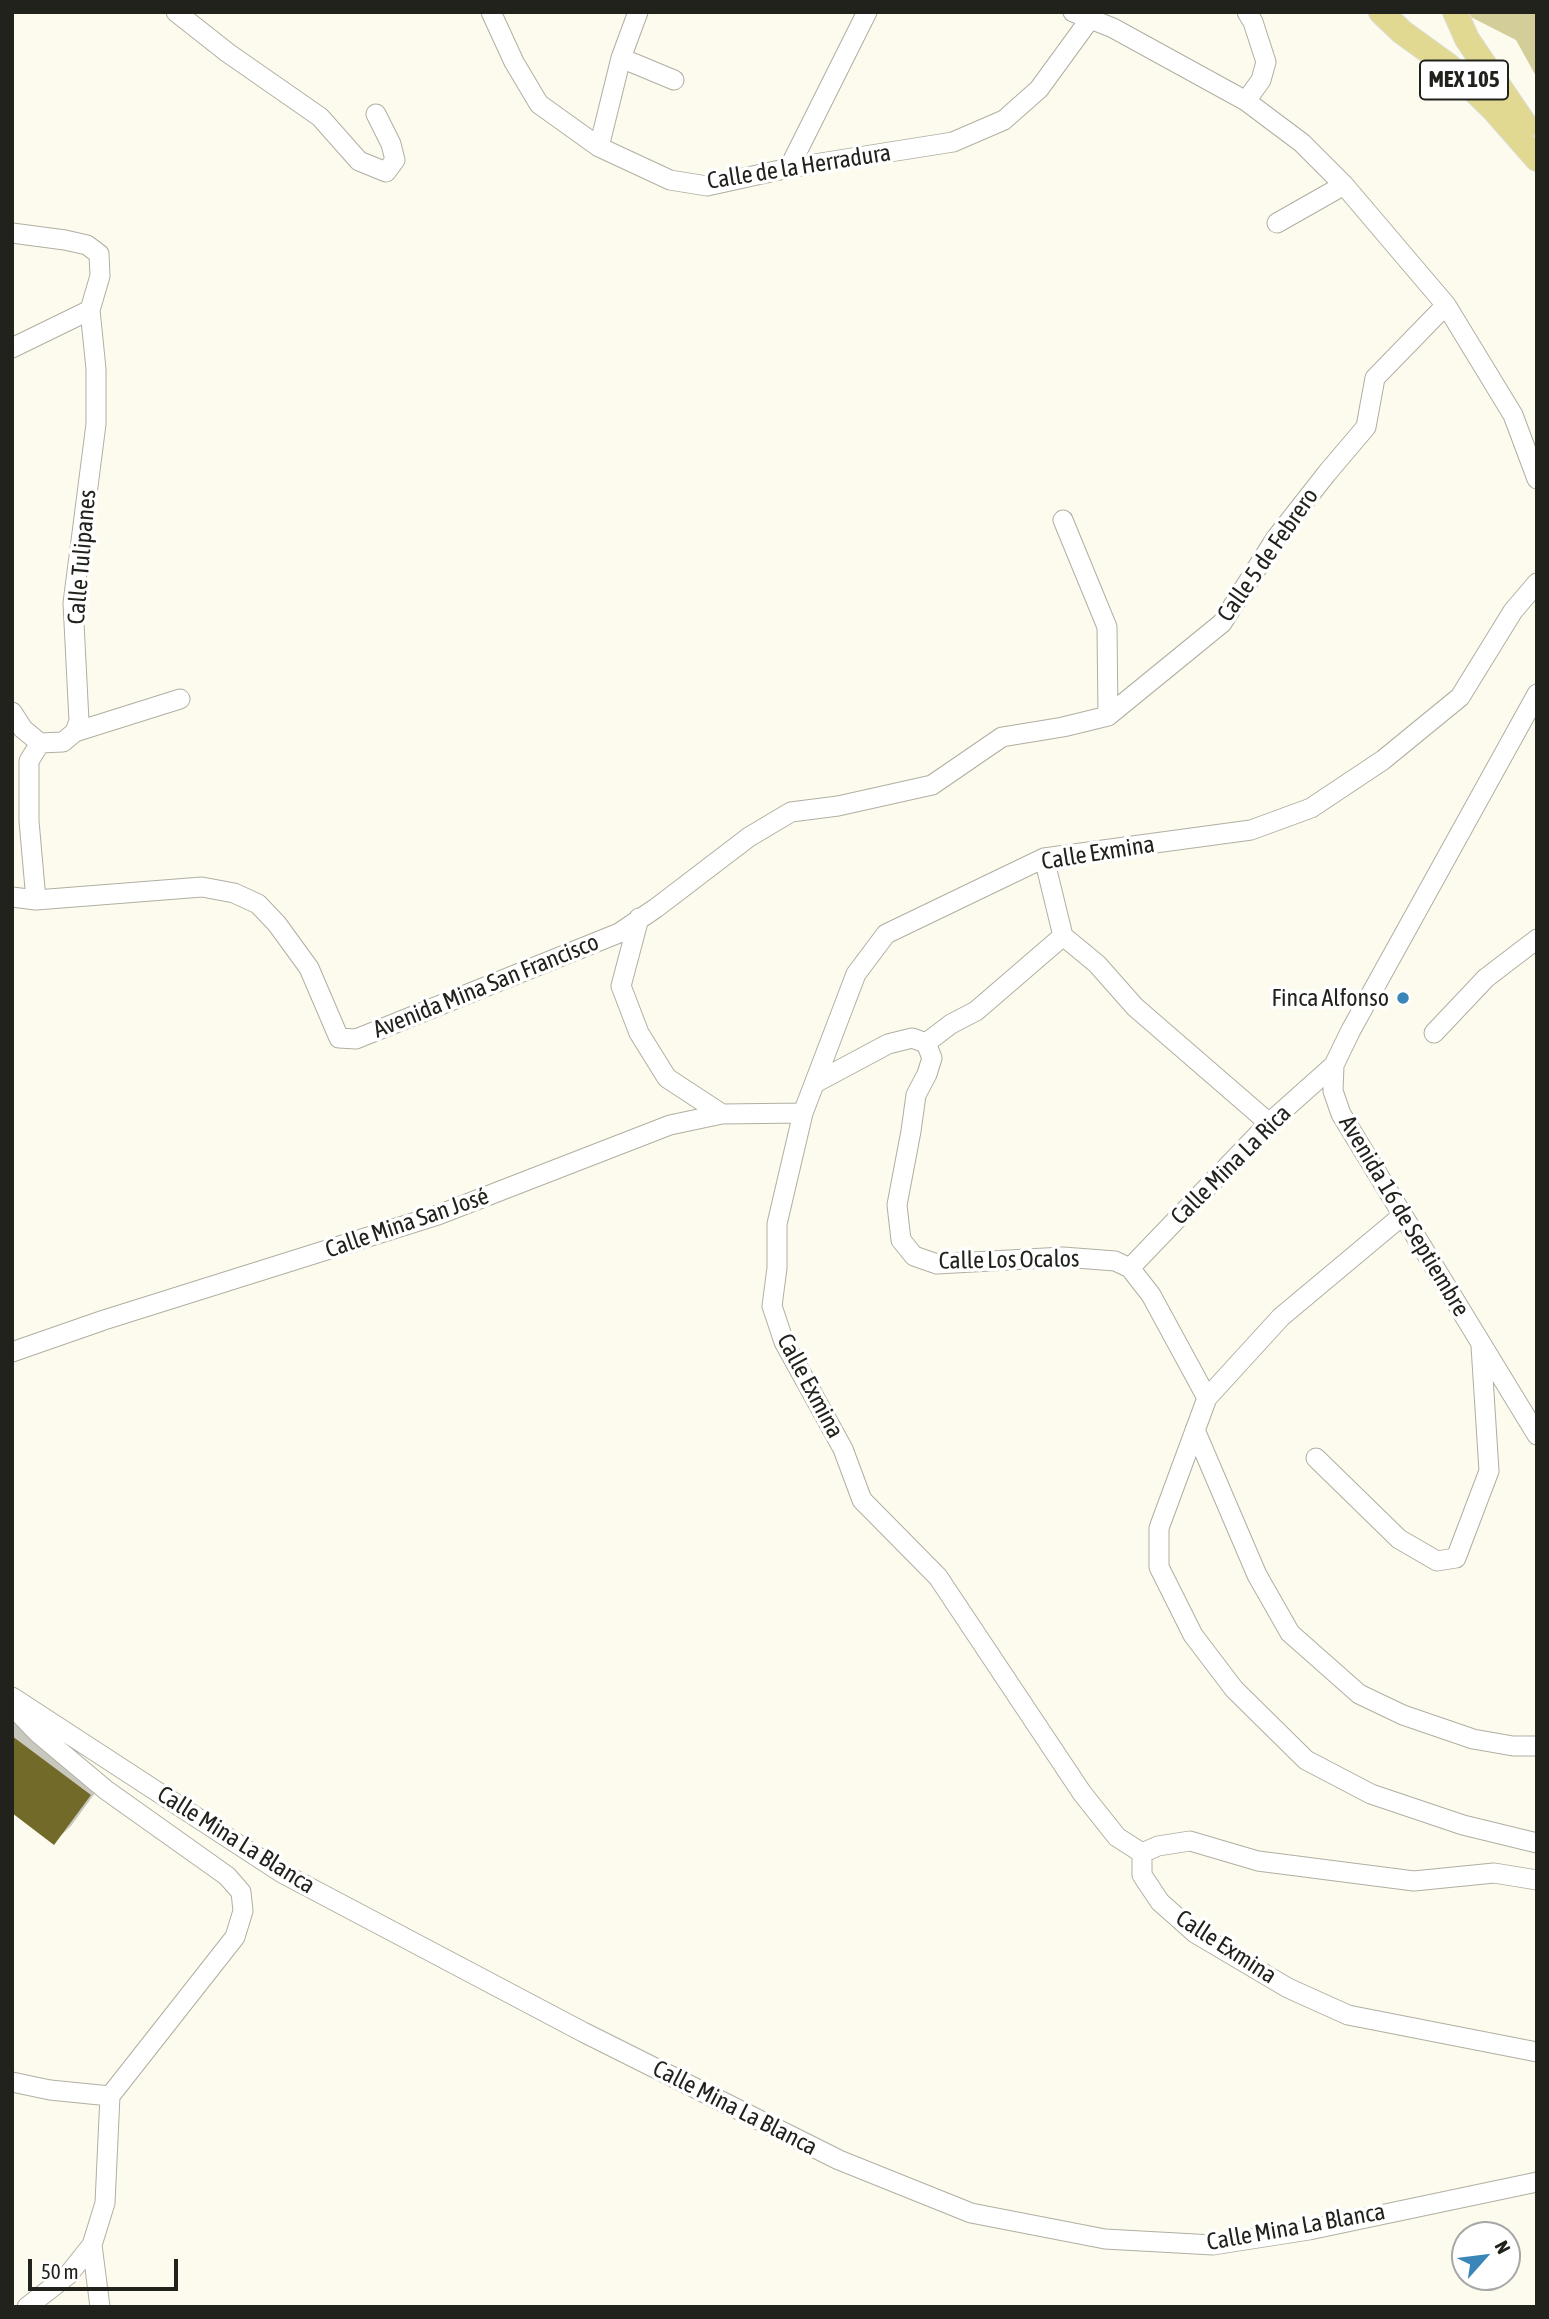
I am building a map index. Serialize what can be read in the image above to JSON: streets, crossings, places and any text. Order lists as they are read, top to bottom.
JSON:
{
  "streets": {
    "main road": ["MEX 105"],
    "street": [
      "Calle de la Herradura",
      "Calle 5 de Febrero",
      "Calle Tulipanes",
      "Calle Exmina",
      "Avenida Mina San Francisco",
      "Calle Mina La Rica",
      "Avenida 16 de Septiembre",
      "Calle Mina San José",
      "Calle Los Ocalos",
      "Calle Mina La Blanca"
    ]
  },
  "crossings": [
    ["Calle 5 de Febrero", "Avenida Mina San Francisco"],
    ["Calle Exmina", "Calle Mina San José"],
    ["Calle Mina La Rica", "Avenida 16 de Septiembre"],
    ["Calle Mina La Rica", "Calle Los Ocalos"]
  ],
  "places": ["Finca Alfonso"],
  "scale_bar": "50 m",
  "north": "top right"
}
